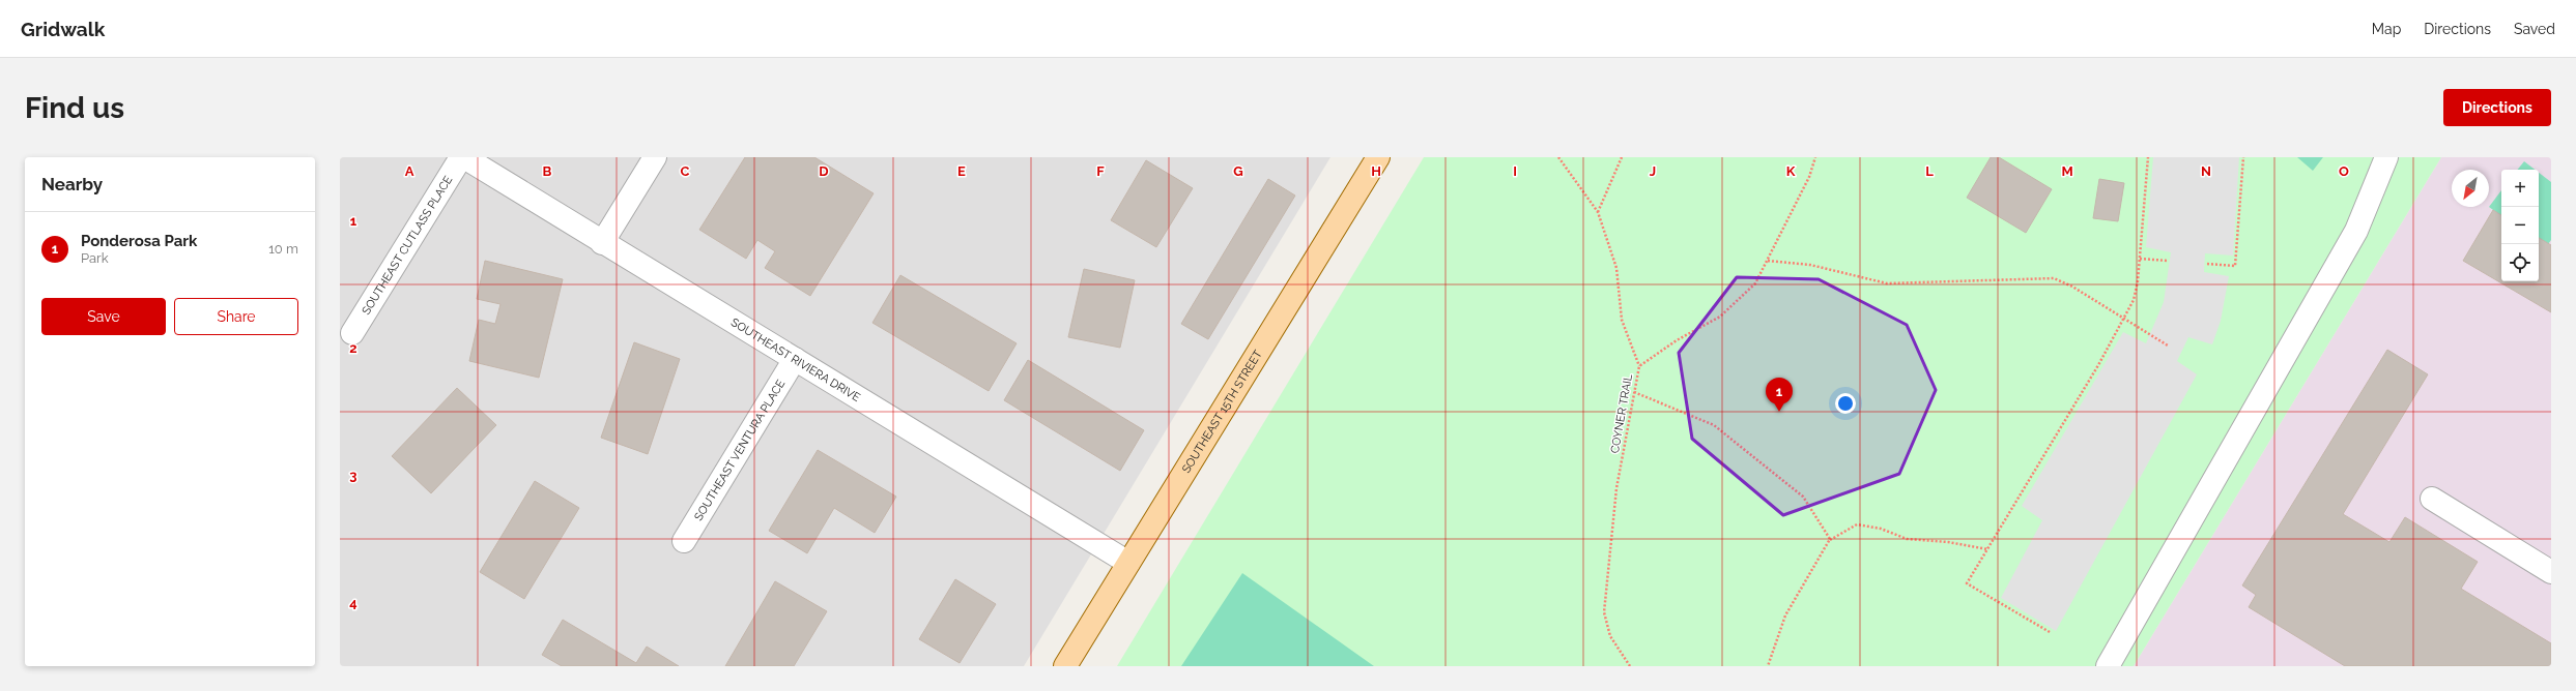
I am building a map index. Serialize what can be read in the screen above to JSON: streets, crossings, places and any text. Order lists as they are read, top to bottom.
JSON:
{
  "streets": {
    "main road": ["SOUTHEAST 15TH STREET"],
    "street": ["SOUTHEAST CUTLASS PLACE", "SOUTHEAST RIVIERA DRIVE", "SOUTHEAST VENTURA PLACE"],
    "path": ["COYNER TRAIL"]
  },
  "crossings": [
    ["SOUTHEAST CUTLASS PLACE", "SOUTHEAST RIVIERA DRIVE"],
    ["SOUTHEAST RIVIERA DRIVE", "SOUTHEAST 15TH STREET"],
    ["SOUTHEAST RIVIERA DRIVE", "SOUTHEAST VENTURA PLACE"]
  ],
  "north": "bottom left",
  "page": {
    "header": "Gridwalk",
    "nav": ["Map", "Directions", "Saved"],
    "buttons": [
      "Directions",
      ["Save", "Share"]
    ],
    "title": "Find us",
    "heading": "Nearby",
    "map_buttons": ["+", "−"],
    "list": [
      {
        "mark": "1",
        "name": "Ponderosa Park",
        "note": "Park",
        "value": "10 m"
      }
    ],
    "pins": "1"
  },
  "grid": {
    "columns": [
      "A",
      "B",
      "C",
      "D",
      "E",
      "F",
      "G",
      "H",
      "I",
      "J",
      "K",
      "L",
      "M",
      "N",
      "O"
    ],
    "rows": [
      "1",
      "2",
      "3",
      "4"
    ]
  }
}
